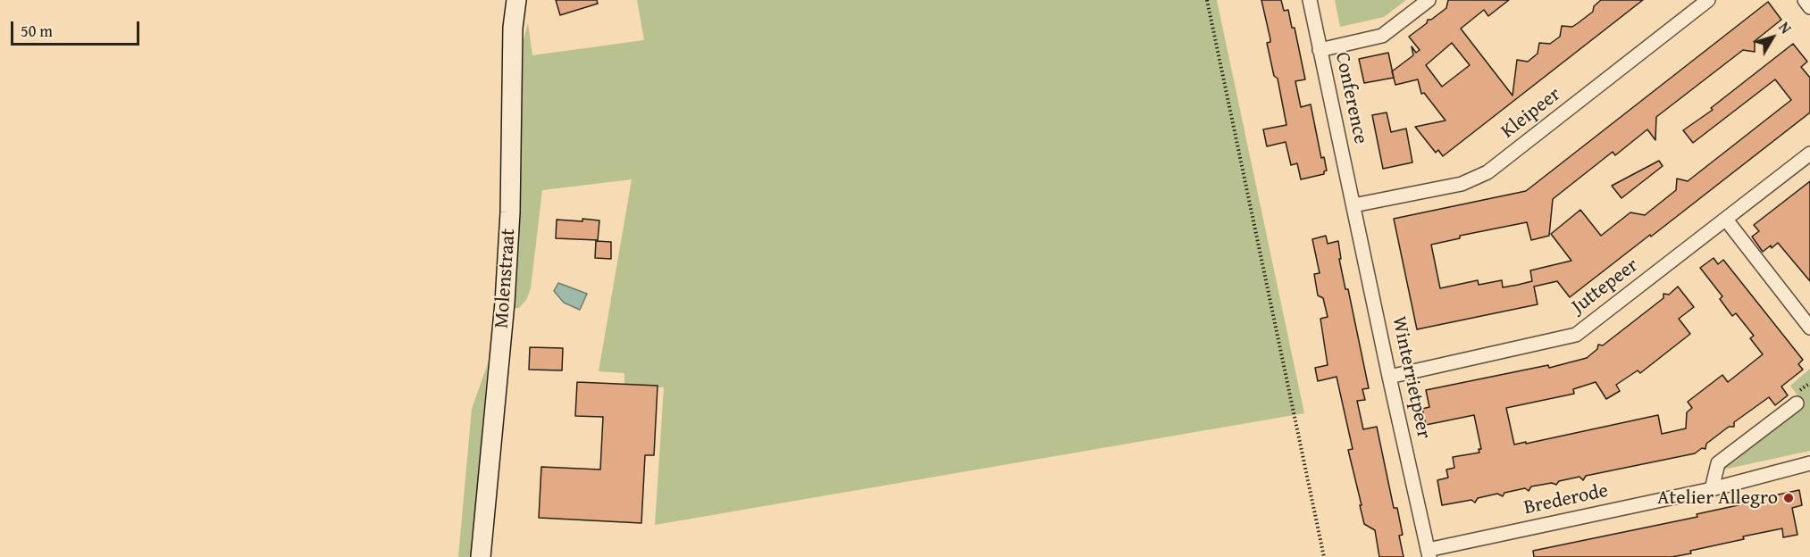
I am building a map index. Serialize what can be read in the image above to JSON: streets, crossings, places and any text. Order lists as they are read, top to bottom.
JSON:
{
  "streets": {
    "street": [
      "Conference",
      "Kleipeer",
      "Molenstraat",
      "Juttepeer",
      "Winterrietpeer",
      "Brederode"
    ]
  },
  "crossings": [
    ["Conference", "Kleipeer"],
    ["Conference", "Winterrietpeer"],
    ["Kleipeer", "Winterrietpeer"],
    ["Juttepeer", "Winterrietpeer"],
    ["Winterrietpeer", "Brederode"]
  ],
  "places": ["Atelier Allegro"],
  "scale_bar": "50 m",
  "north": "top right"
}
